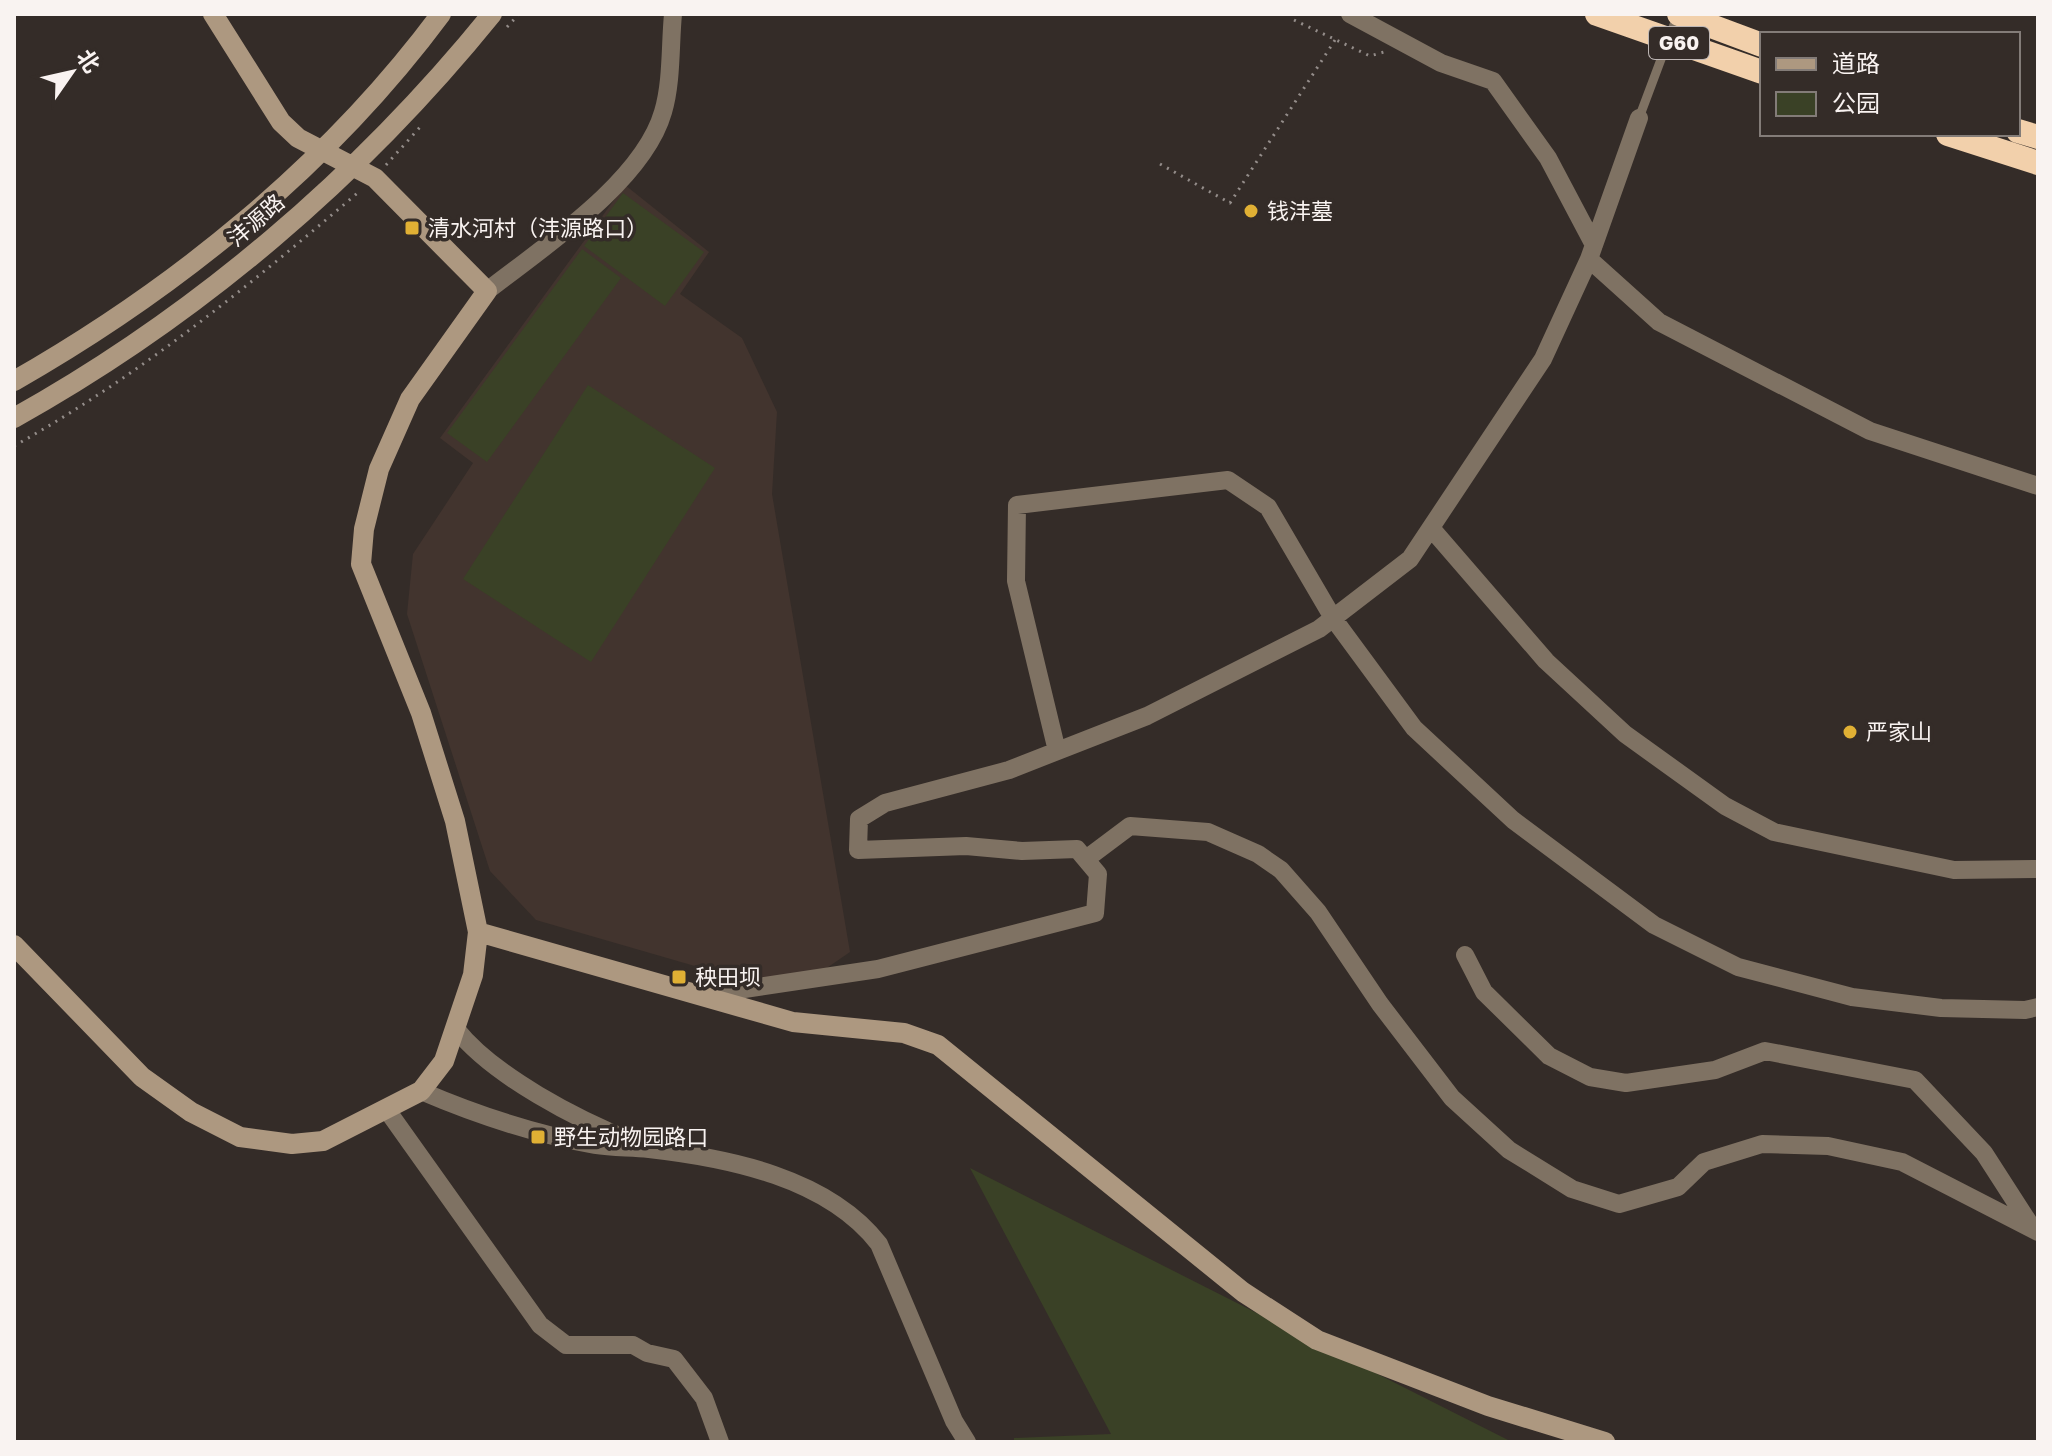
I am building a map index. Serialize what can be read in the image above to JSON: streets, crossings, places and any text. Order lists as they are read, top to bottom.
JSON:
{
  "streets": {
    "highway": ["G60"],
    "street": ["沣源路"]
  },
  "places": {
    "other": ["钱沣墓", "严家山"],
    "transit": ["清水河村（沣源路口）", "秧田坝", "野生动物园路口"]
  },
  "legend": ["道路", "公园"],
  "north": "top right"
}
